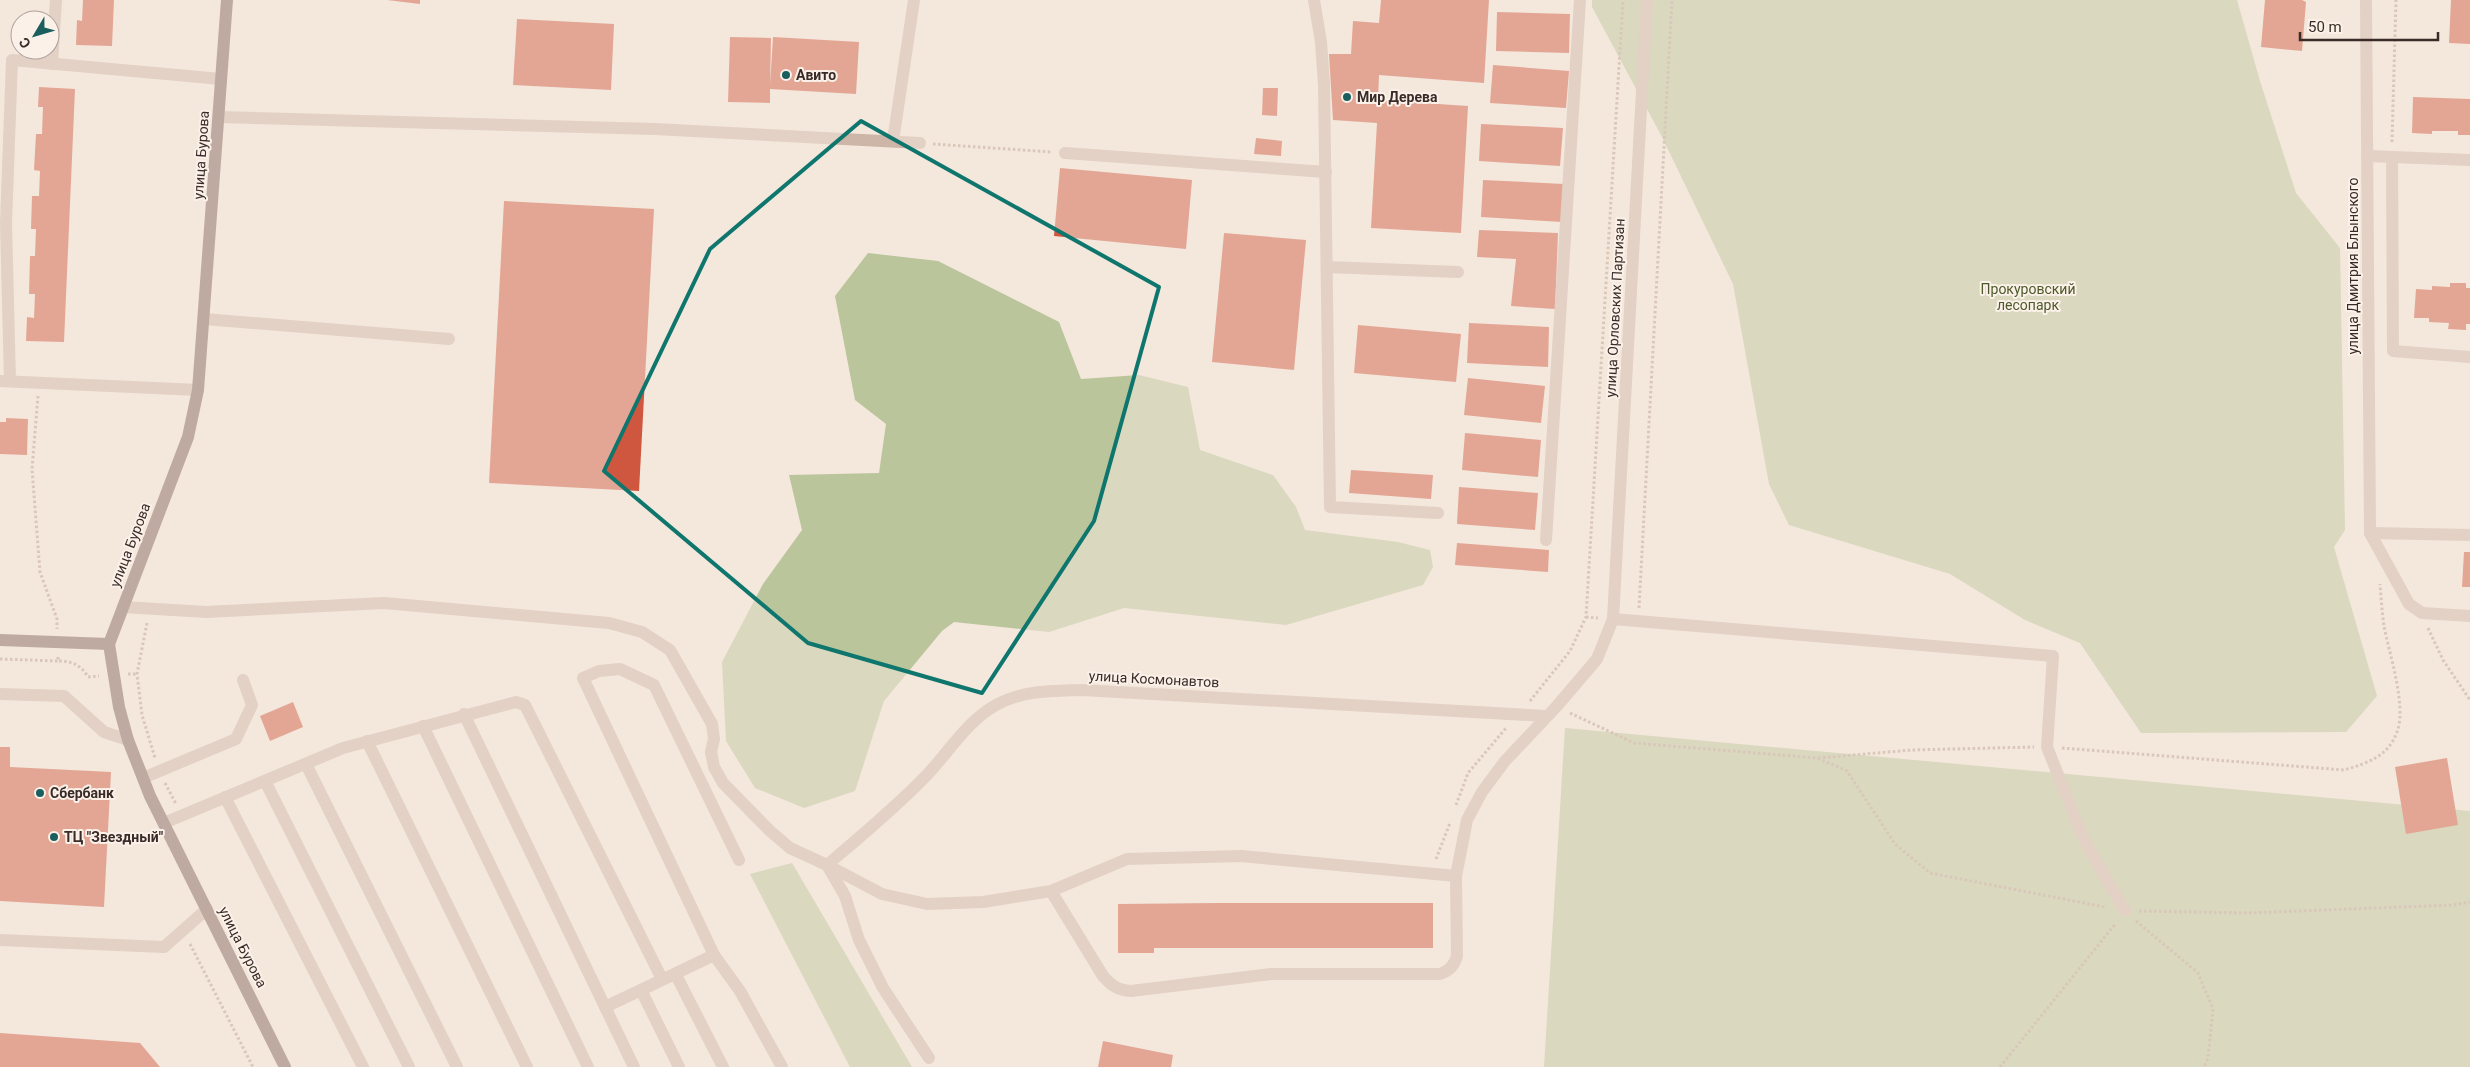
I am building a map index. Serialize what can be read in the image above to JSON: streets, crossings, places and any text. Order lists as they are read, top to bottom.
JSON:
{
  "streets": {
    "main road": ["улица Бурова"],
    "street": ["улица Дмитрия Блынского", "улица Орловских Партизан", "улица Космонавтов"]
  },
  "crossings": [
    ["улица Орловских Партизан", "улица Космонавтов"]
  ],
  "parks": ["Прокуровский лесопарк"],
  "places": [
    "Авито",
    "Мир Дерева",
    "Сбербанк",
    "ТЦ \"Звездный\""
  ],
  "scale_bar": "50 m",
  "north": "bottom left"
}
